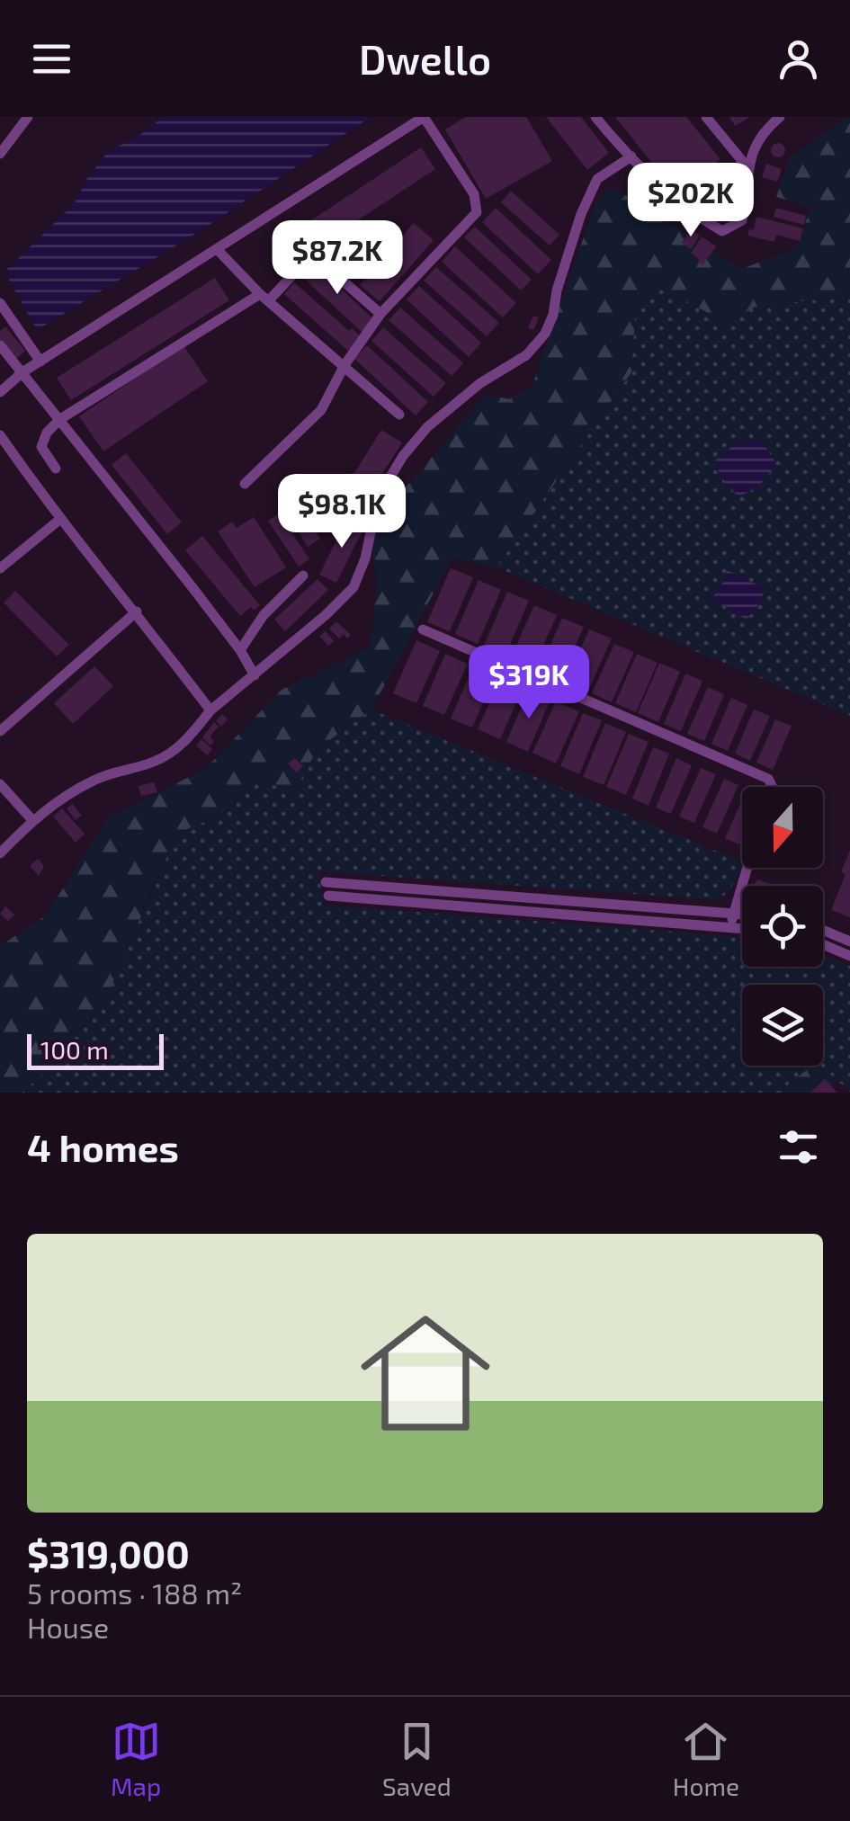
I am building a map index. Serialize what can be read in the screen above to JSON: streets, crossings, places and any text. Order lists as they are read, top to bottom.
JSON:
{
  "scale_bar": "100 m",
  "north": "bottom",
  "page": {
    "header": "Dwello",
    "price": [
      "$202K",
      "$87.2K",
      "$98.1K",
      "$319K"
    ],
    "scale": "100 m",
    "heading": "4 homes",
    "list": [
      {
        "name": "$319,000",
        "note": "5 rooms · 188 m² · House"
      }
    ],
    "tabs": ["Map", "Saved", "Home"]
  }
}
